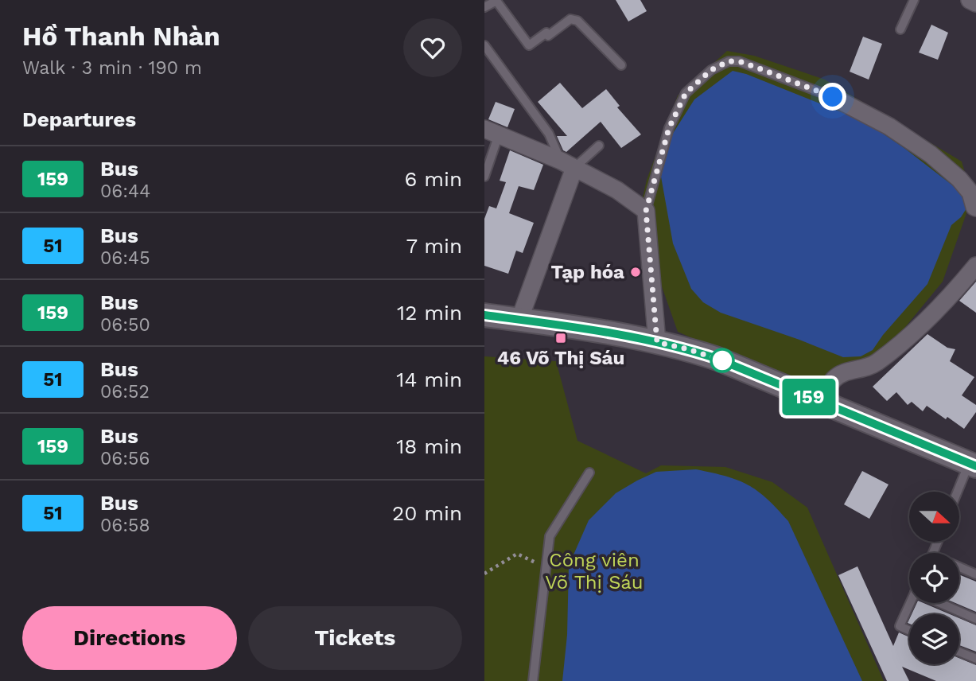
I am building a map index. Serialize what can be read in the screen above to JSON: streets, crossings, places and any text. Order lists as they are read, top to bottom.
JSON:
{
  "parks": ["Công viên Võ Thị Sáu"],
  "places": {
    "other": ["Tạp hóa"],
    "transit": ["46 Võ Thị Sáu"]
  },
  "lines": ["bus line 159"],
  "north": "right",
  "page": {
    "heading": [
      ["Hồ Thanh Nhàn", "Walk · 3 min · 190 m"],
      "Departures"
    ],
    "on_map": "159",
    "list": [
      {
        "mark": "159",
        "name": "Bus",
        "note": "06:44",
        "value": "6 min"
      },
      {
        "mark": "51",
        "name": "Bus",
        "note": "06:45",
        "value": "7 min"
      },
      {
        "mark": "159",
        "name": "Bus",
        "note": "06:50",
        "value": "12 min"
      },
      {
        "mark": "51",
        "name": "Bus",
        "note": "06:52",
        "value": "14 min"
      },
      {
        "mark": "159",
        "name": "Bus",
        "note": "06:56",
        "value": "18 min"
      },
      {
        "mark": "51",
        "name": "Bus",
        "note": "06:58",
        "value": "20 min"
      }
    ],
    "buttons": ["Directions", "Tickets"]
  }
}
